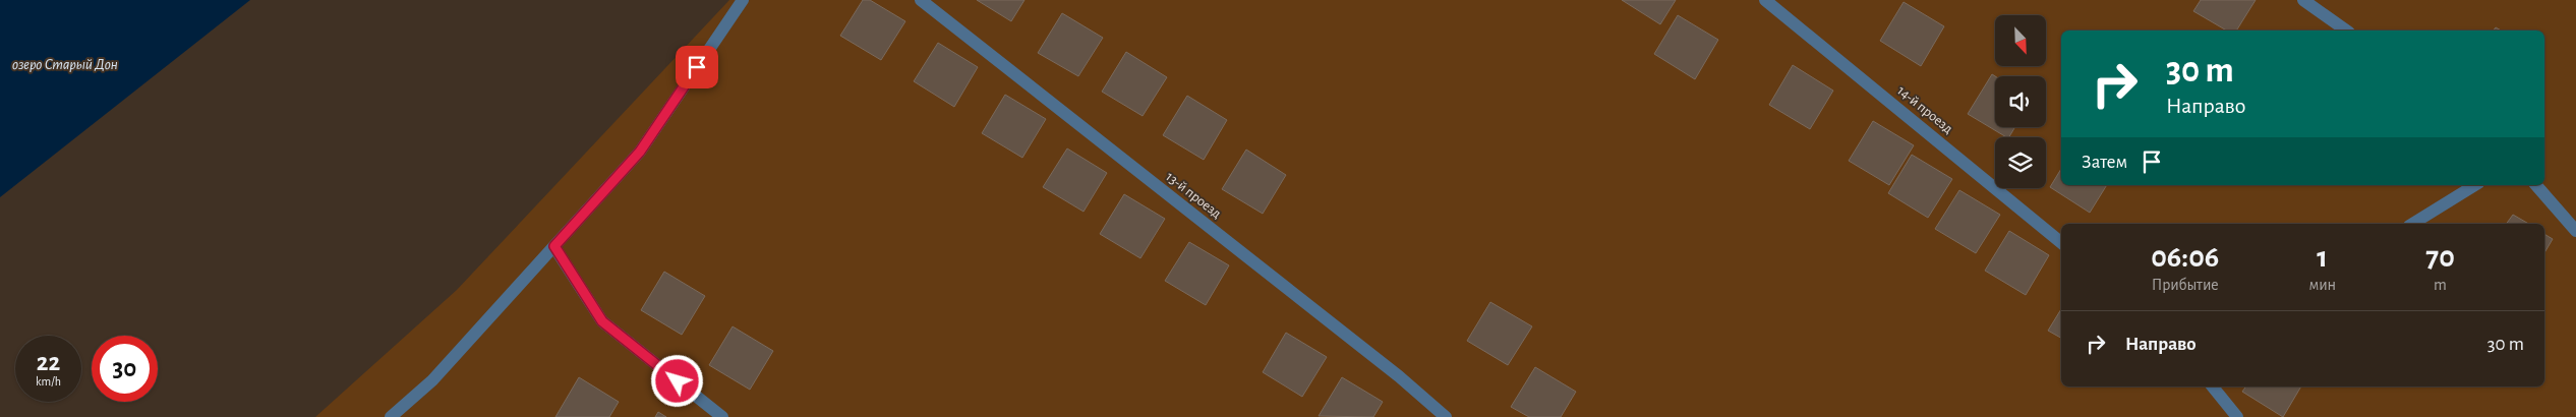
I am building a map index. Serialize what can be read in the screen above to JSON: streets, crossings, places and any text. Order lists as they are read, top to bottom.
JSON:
{
  "streets": {
    "street": ["14-й проезд", "13-й проезд"]
  },
  "water": ["озеро Старый Дон"],
  "north": "bottom right",
  "page": {
    "turn": ["30 m", "Направо"],
    "then": "Затем",
    "eta": [
      "06:06",
      "Прибытие",
      "1",
      "мин",
      "70",
      "m"
    ],
    "list": [
      {
        "name": "Направо",
        "value": "30 m"
      }
    ],
    "speed": "22 km/h",
    "limit": "30"
  }
}
